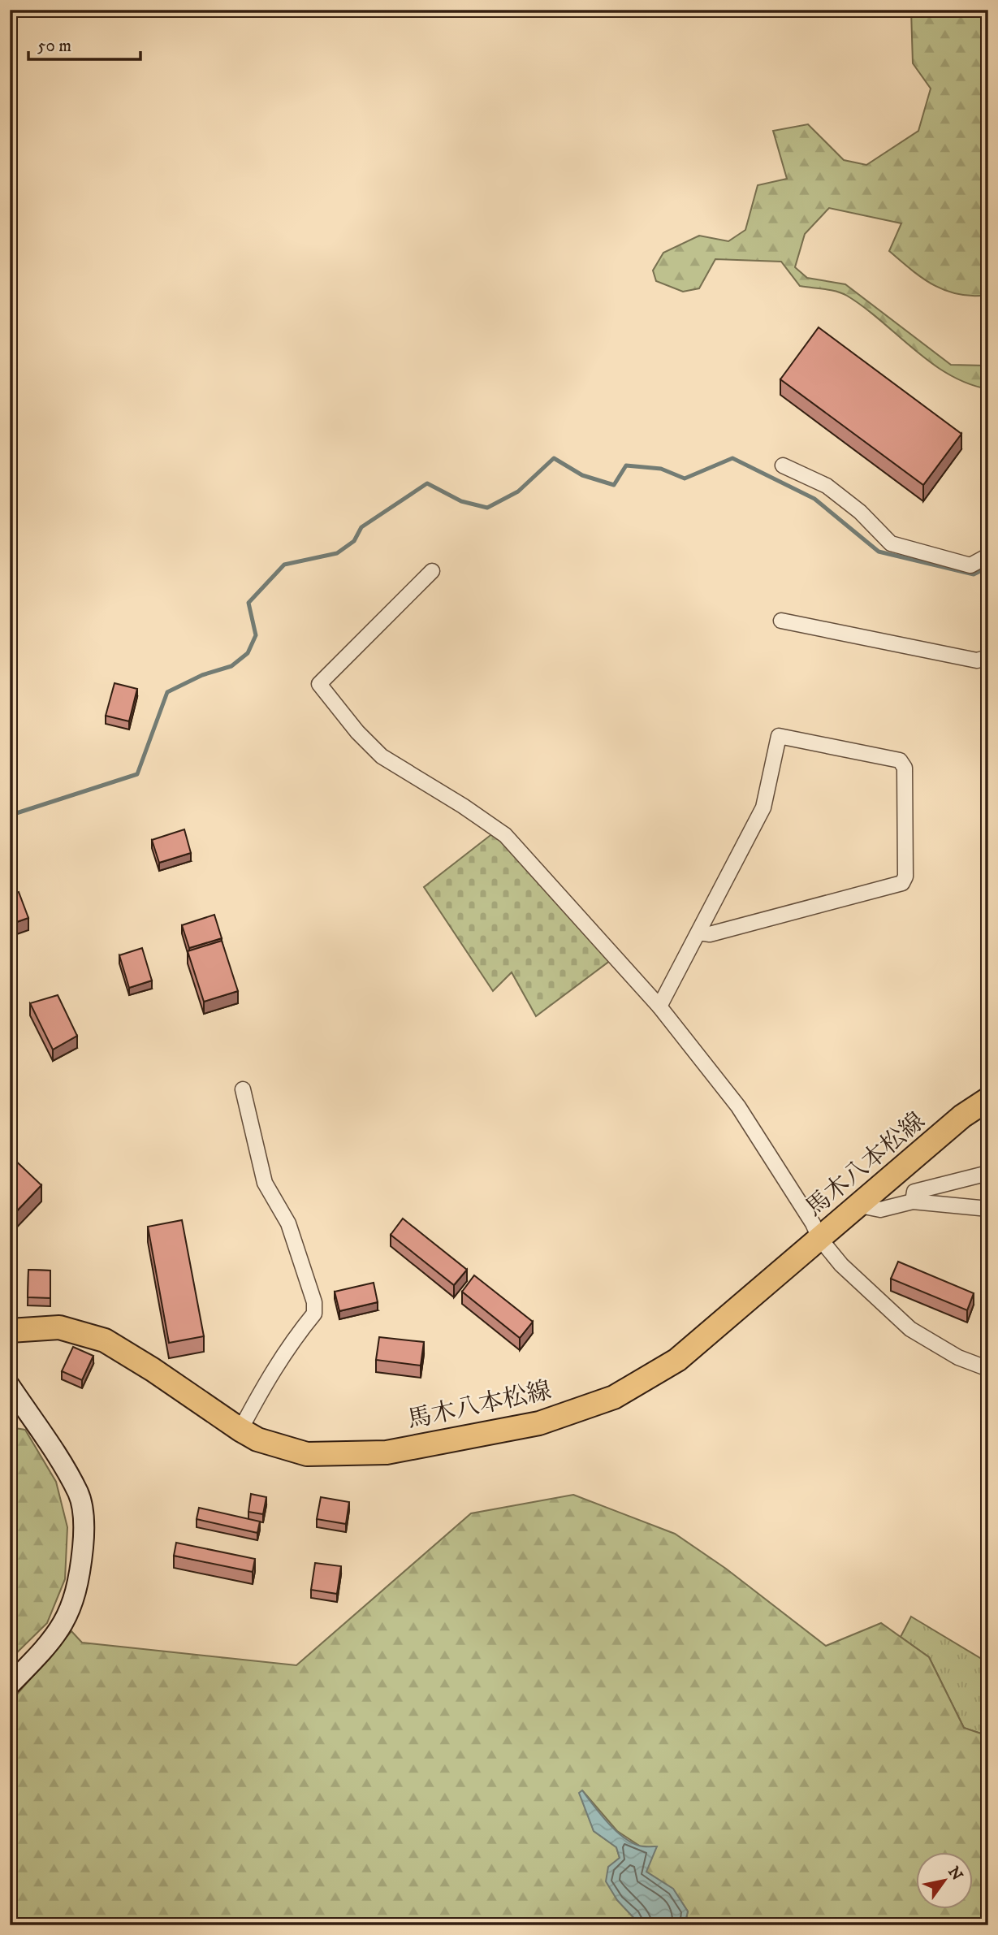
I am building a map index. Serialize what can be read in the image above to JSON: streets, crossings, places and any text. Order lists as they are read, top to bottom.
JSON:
{
  "streets": {
    "main road": ["馬木八本松線"]
  },
  "scale_bar": "50 m",
  "north": "top right"
}
